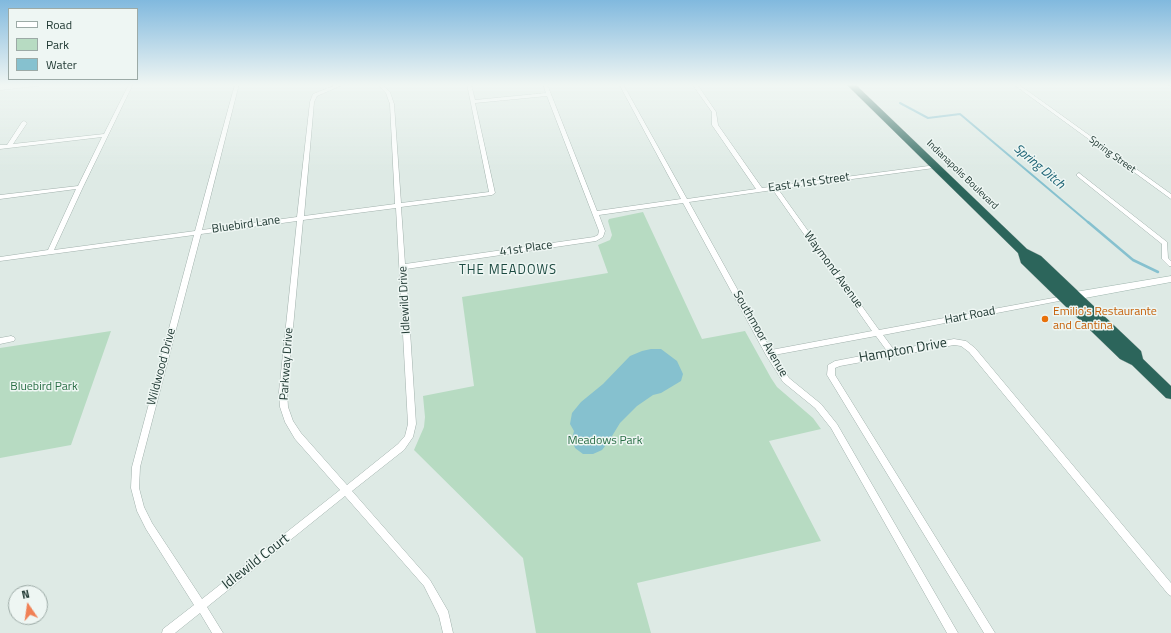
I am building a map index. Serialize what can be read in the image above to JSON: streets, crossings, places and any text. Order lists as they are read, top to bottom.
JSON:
{
  "streets": {
    "highway": ["Indianapolis Boulevard"],
    "street": [
      "Spring Street",
      "East 41st Street",
      "Bluebird Lane",
      "41st Place",
      "Waymond Avenue",
      "Idlewild Drive",
      "Hart Road",
      "Southmoor Avenue",
      "Hampton Drive",
      "Parkway Drive",
      "Wildwood Drive",
      "Idlewild Court"
    ]
  },
  "crossings": [
    ["Indianapolis Boulevard", "East 41st Street"],
    ["Indianapolis Boulevard", "Hart Road"],
    ["East 41st Street", "41st Place"],
    ["East 41st Street", "Waymond Avenue"],
    ["East 41st Street", "Southmoor Avenue"],
    ["Bluebird Lane", "Idlewild Drive"],
    ["Bluebird Lane", "Parkway Drive"],
    ["Bluebird Lane", "Wildwood Drive"],
    ["41st Place", "Idlewild Drive"],
    ["Waymond Avenue", "Hart Road"],
    ["Waymond Avenue", "Hampton Drive"],
    ["Idlewild Drive", "Parkway Drive"],
    ["Idlewild Drive", "Idlewild Court"],
    ["Hart Road", "Southmoor Avenue"],
    ["Parkway Drive", "Idlewild Court"],
    ["Wildwood Drive", "Idlewild Court"]
  ],
  "districts": ["THE MEADOWS"],
  "water": ["Spring Ditch"],
  "parks": ["Bluebird Park", "Meadows Park"],
  "places": ["Emilio's Restaurante and Cantina"],
  "legend": ["Road", "Park", "Water"],
  "north": "top"
}
